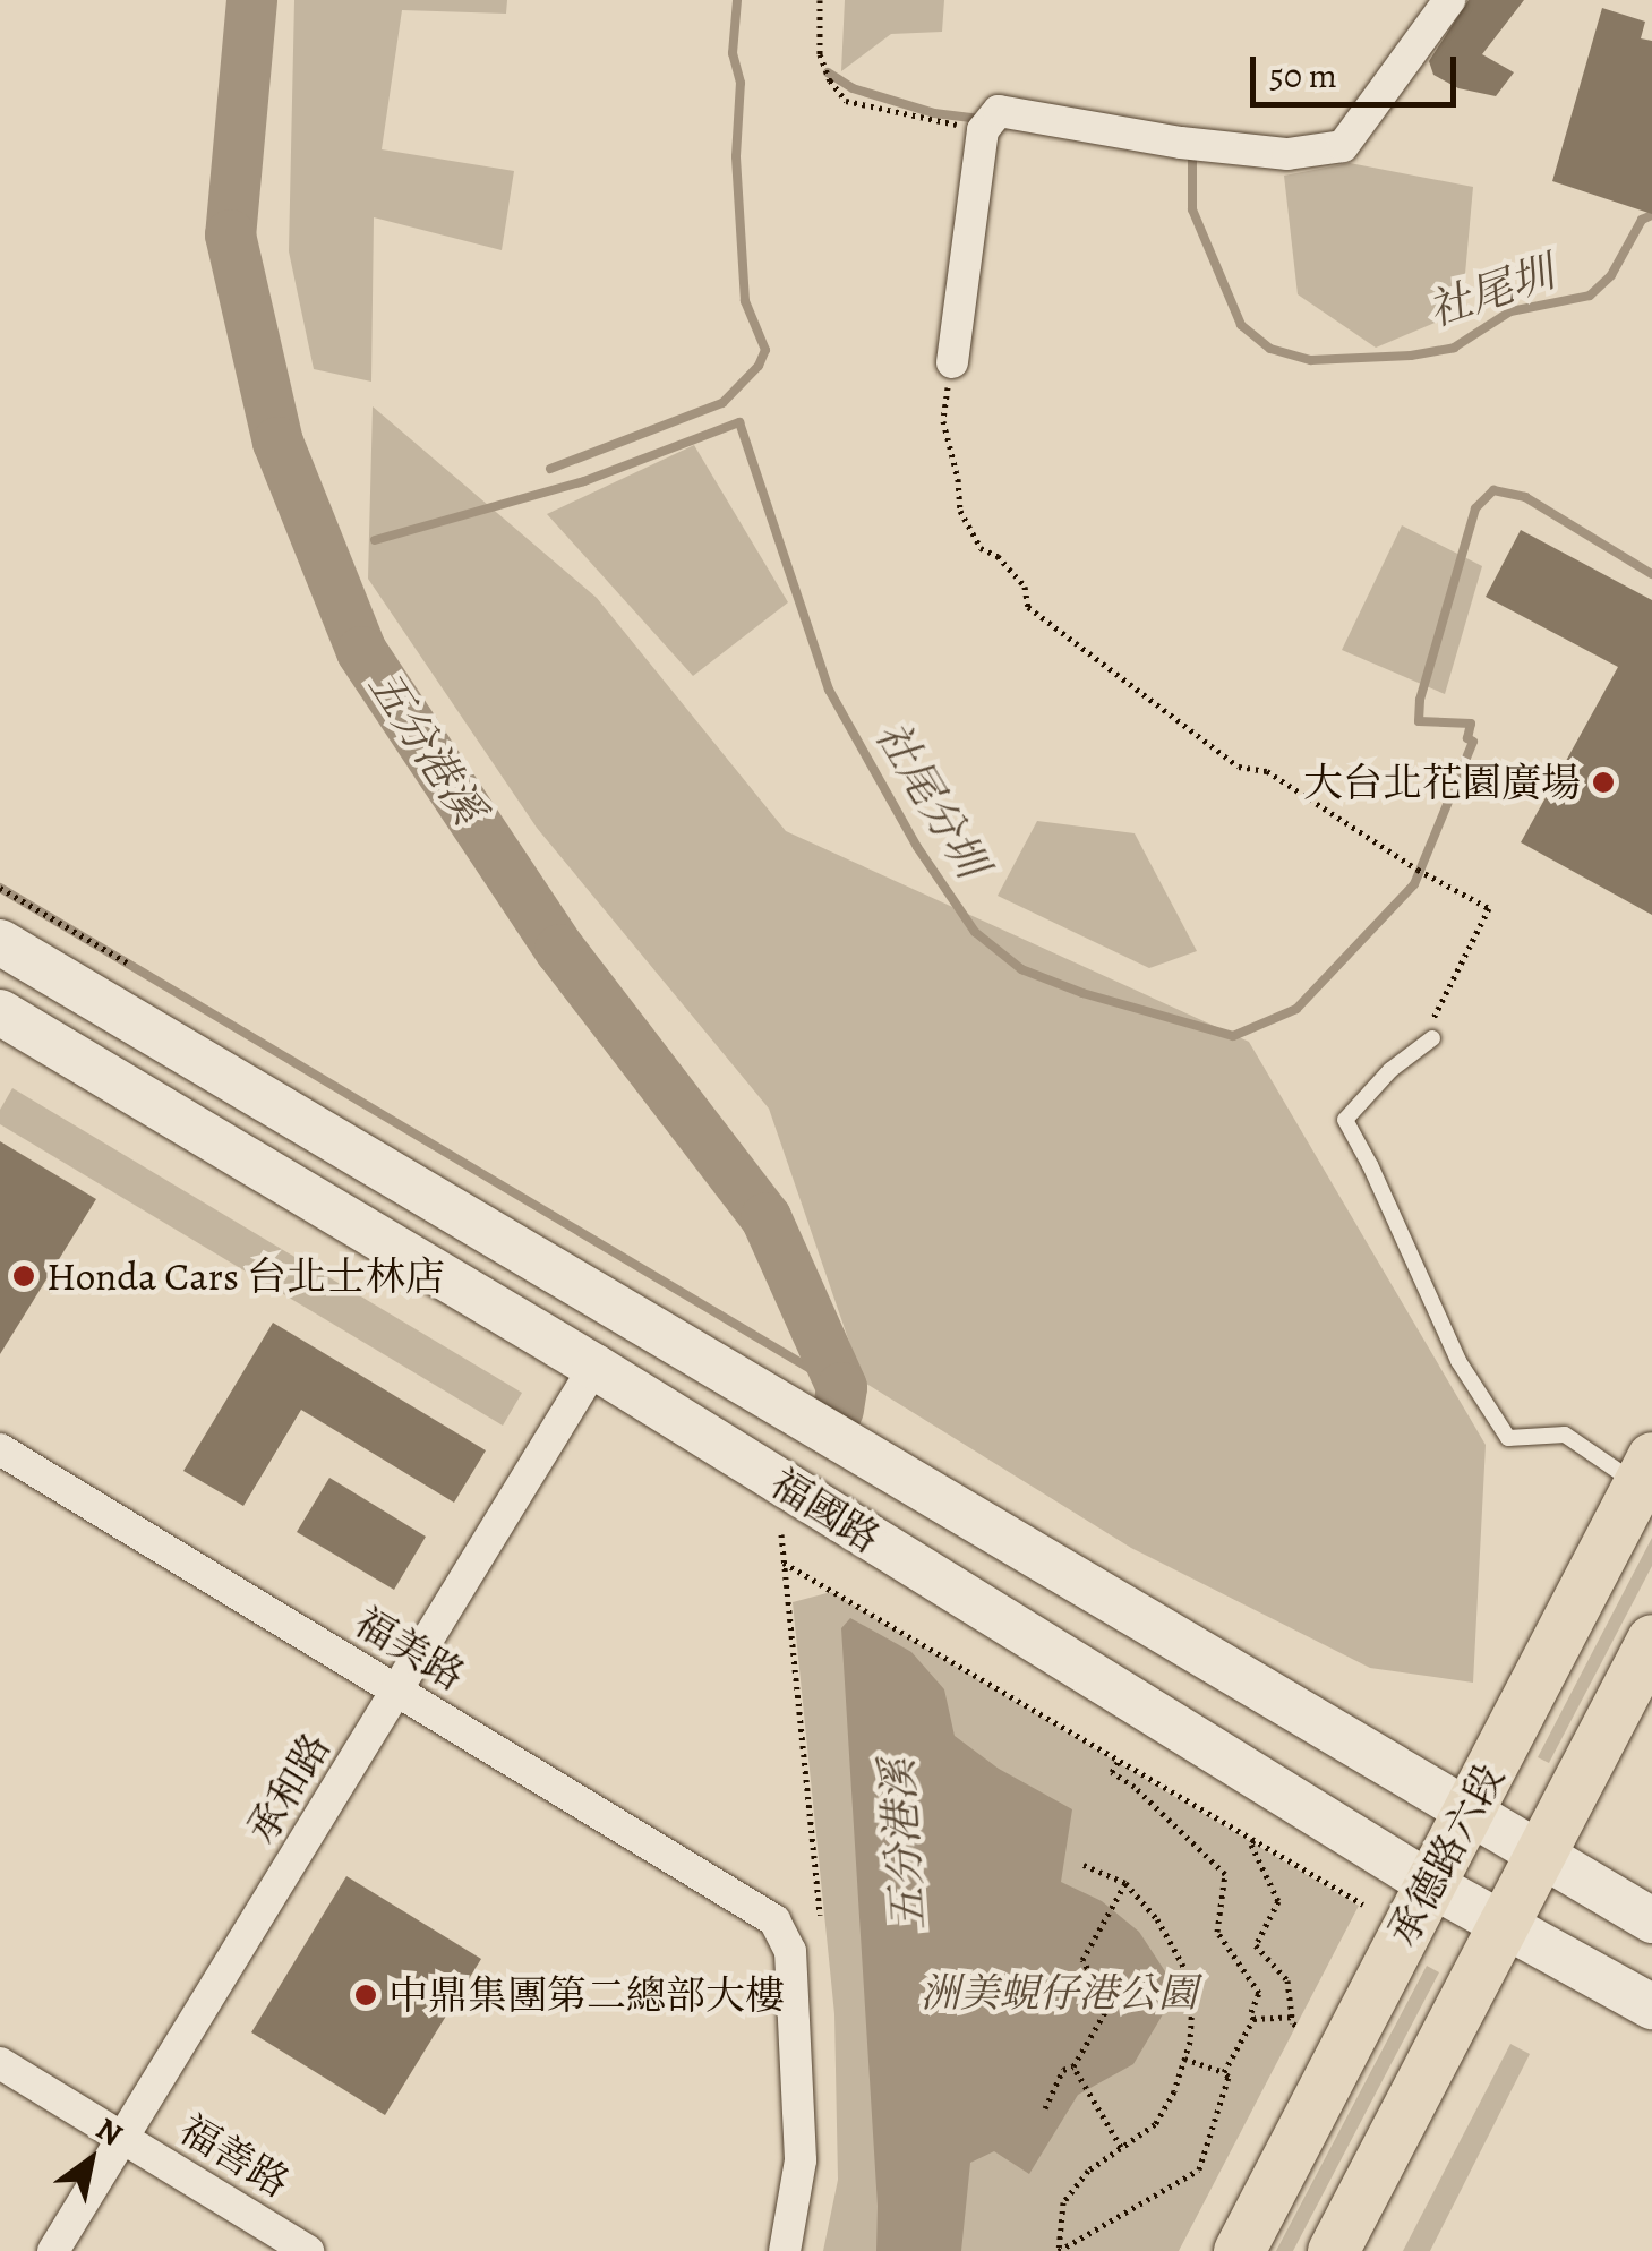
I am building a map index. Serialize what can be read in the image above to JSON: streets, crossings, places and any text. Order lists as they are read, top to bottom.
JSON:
{
  "streets": {
    "main road": ["承德路六段"],
    "street": [
      "福國路",
      "福美路",
      "承和路",
      "福善路"
    ]
  },
  "crossings": [
    ["福國路", "承和路"],
    ["福國路", "承德路六段"],
    ["福美路", "承和路"],
    ["承和路", "福善路"]
  ],
  "water": ["社尾圳", "五分港溪", "社尾分圳"],
  "parks": ["洲美蜆仔港公園"],
  "places": ["大台北花園廣場", "Honda Cars 台北士林店", "中鼎集團第二總部大樓"],
  "scale_bar": "50 m",
  "north": "top right"
}
